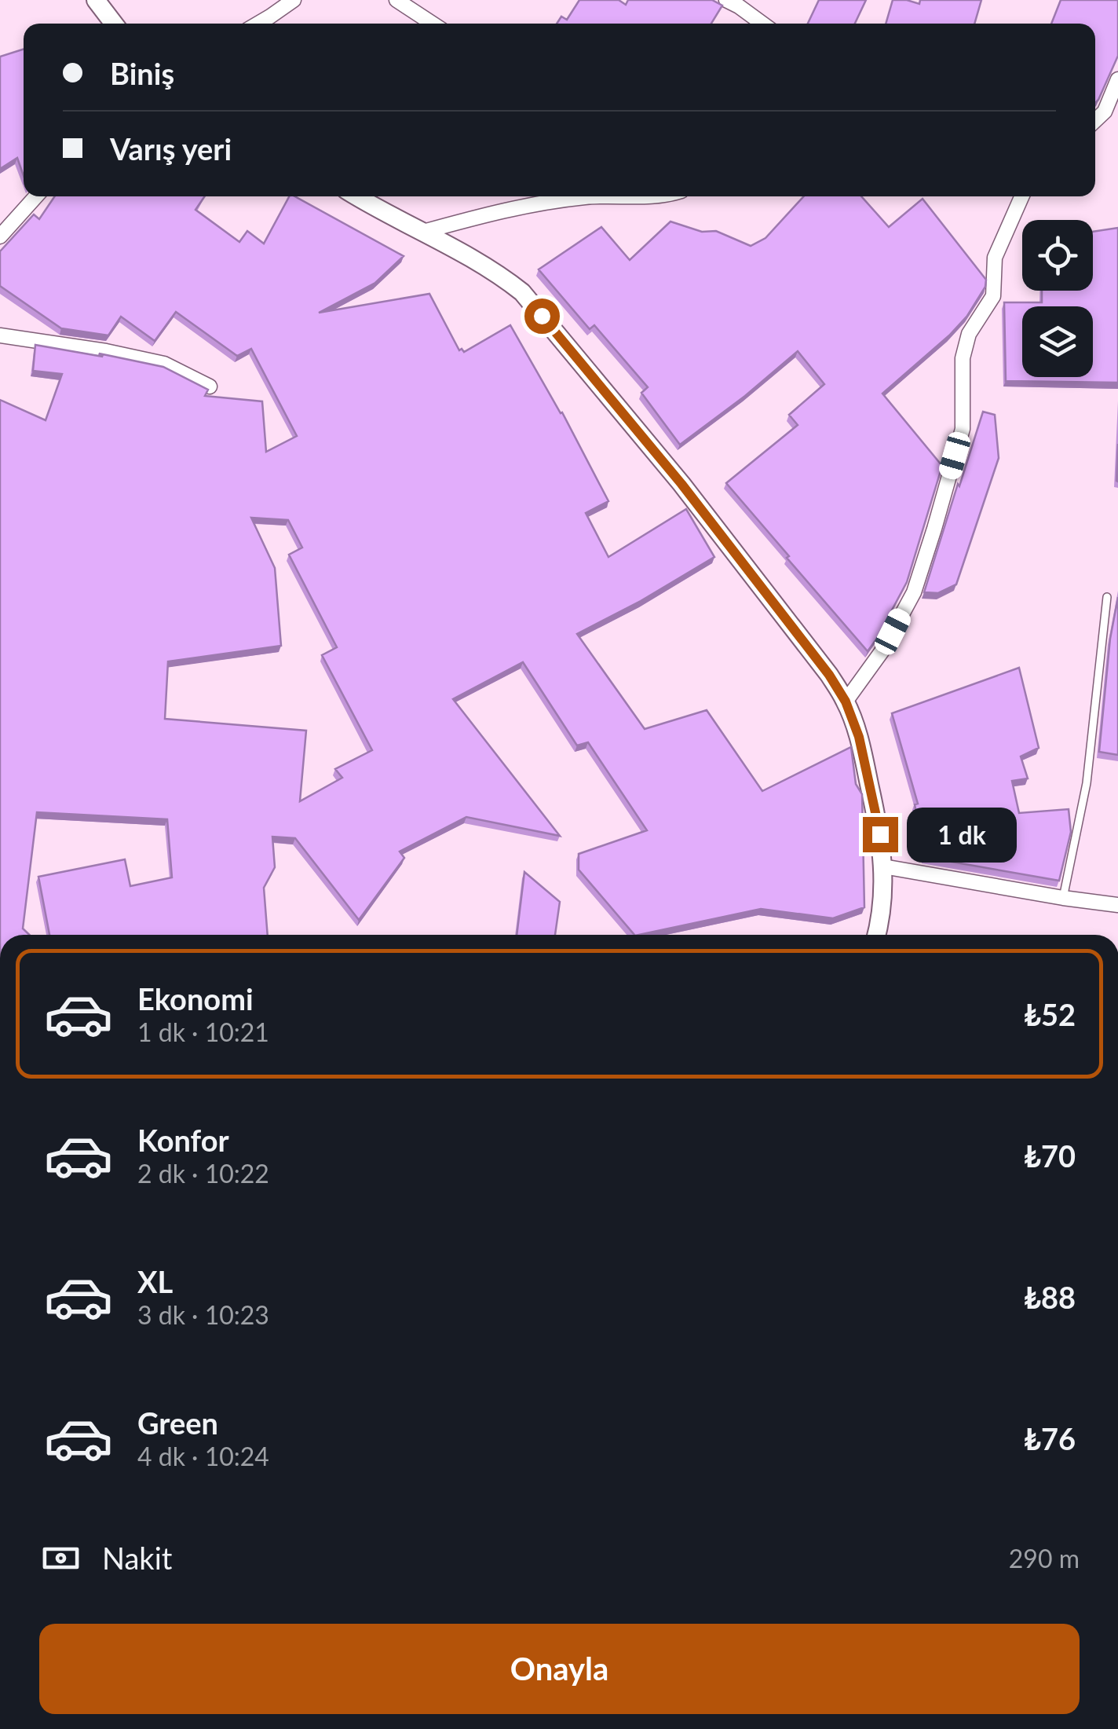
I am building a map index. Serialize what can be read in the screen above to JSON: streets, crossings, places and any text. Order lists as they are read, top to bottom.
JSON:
{
  "page": {
    "banner": ["Biniş", "Varış yeri"],
    "bubble": "1 dk",
    "list": [
      {
        "name": "Ekonomi",
        "note": "1 dk · 10:21",
        "value": "₺52"
      },
      {
        "name": "Konfor",
        "note": "2 dk · 10:22",
        "value": "₺70"
      },
      {
        "name": "XL",
        "note": "3 dk · 10:23",
        "value": "₺88"
      },
      {
        "name": "Green",
        "note": "4 dk · 10:24",
        "value": "₺76"
      }
    ],
    "pay": ["Nakit", "290 m"],
    "buttons": "Onayla"
  }
}
